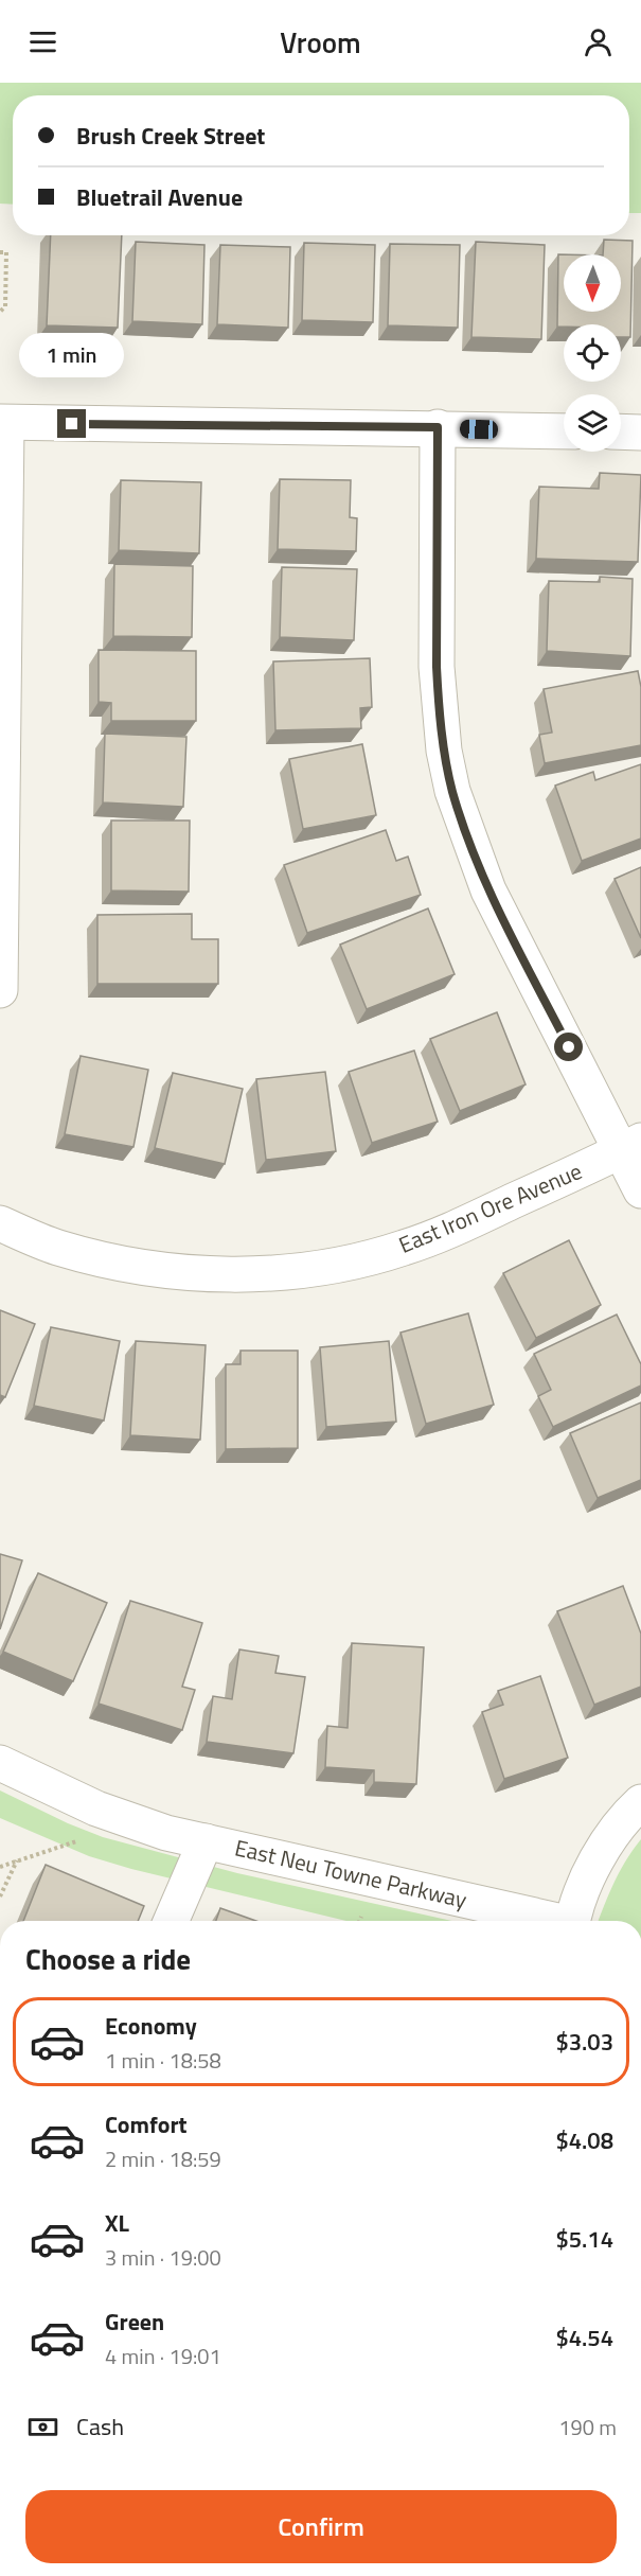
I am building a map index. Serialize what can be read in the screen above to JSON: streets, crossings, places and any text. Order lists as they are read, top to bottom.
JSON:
{
  "streets": {
    "street": ["East Iron Ore Avenue", "East Neu Towne Parkway"]
  },
  "north": "bottom",
  "page": {
    "header": "Vroom",
    "banner": ["Brush Creek Street", "Bluetrail Avenue"],
    "bubble": "1 min",
    "heading": "Choose a ride",
    "list": [
      {
        "name": "Economy",
        "note": "1 min · 18:58",
        "value": "$3.03"
      },
      {
        "name": "Comfort",
        "note": "2 min · 18:59",
        "value": "$4.08"
      },
      {
        "name": "XL",
        "note": "3 min · 19:00",
        "value": "$5.14"
      },
      {
        "name": "Green",
        "note": "4 min · 19:01",
        "value": "$4.54"
      }
    ],
    "pay": ["Cash", "190 m"],
    "buttons": "Confirm"
  }
}
